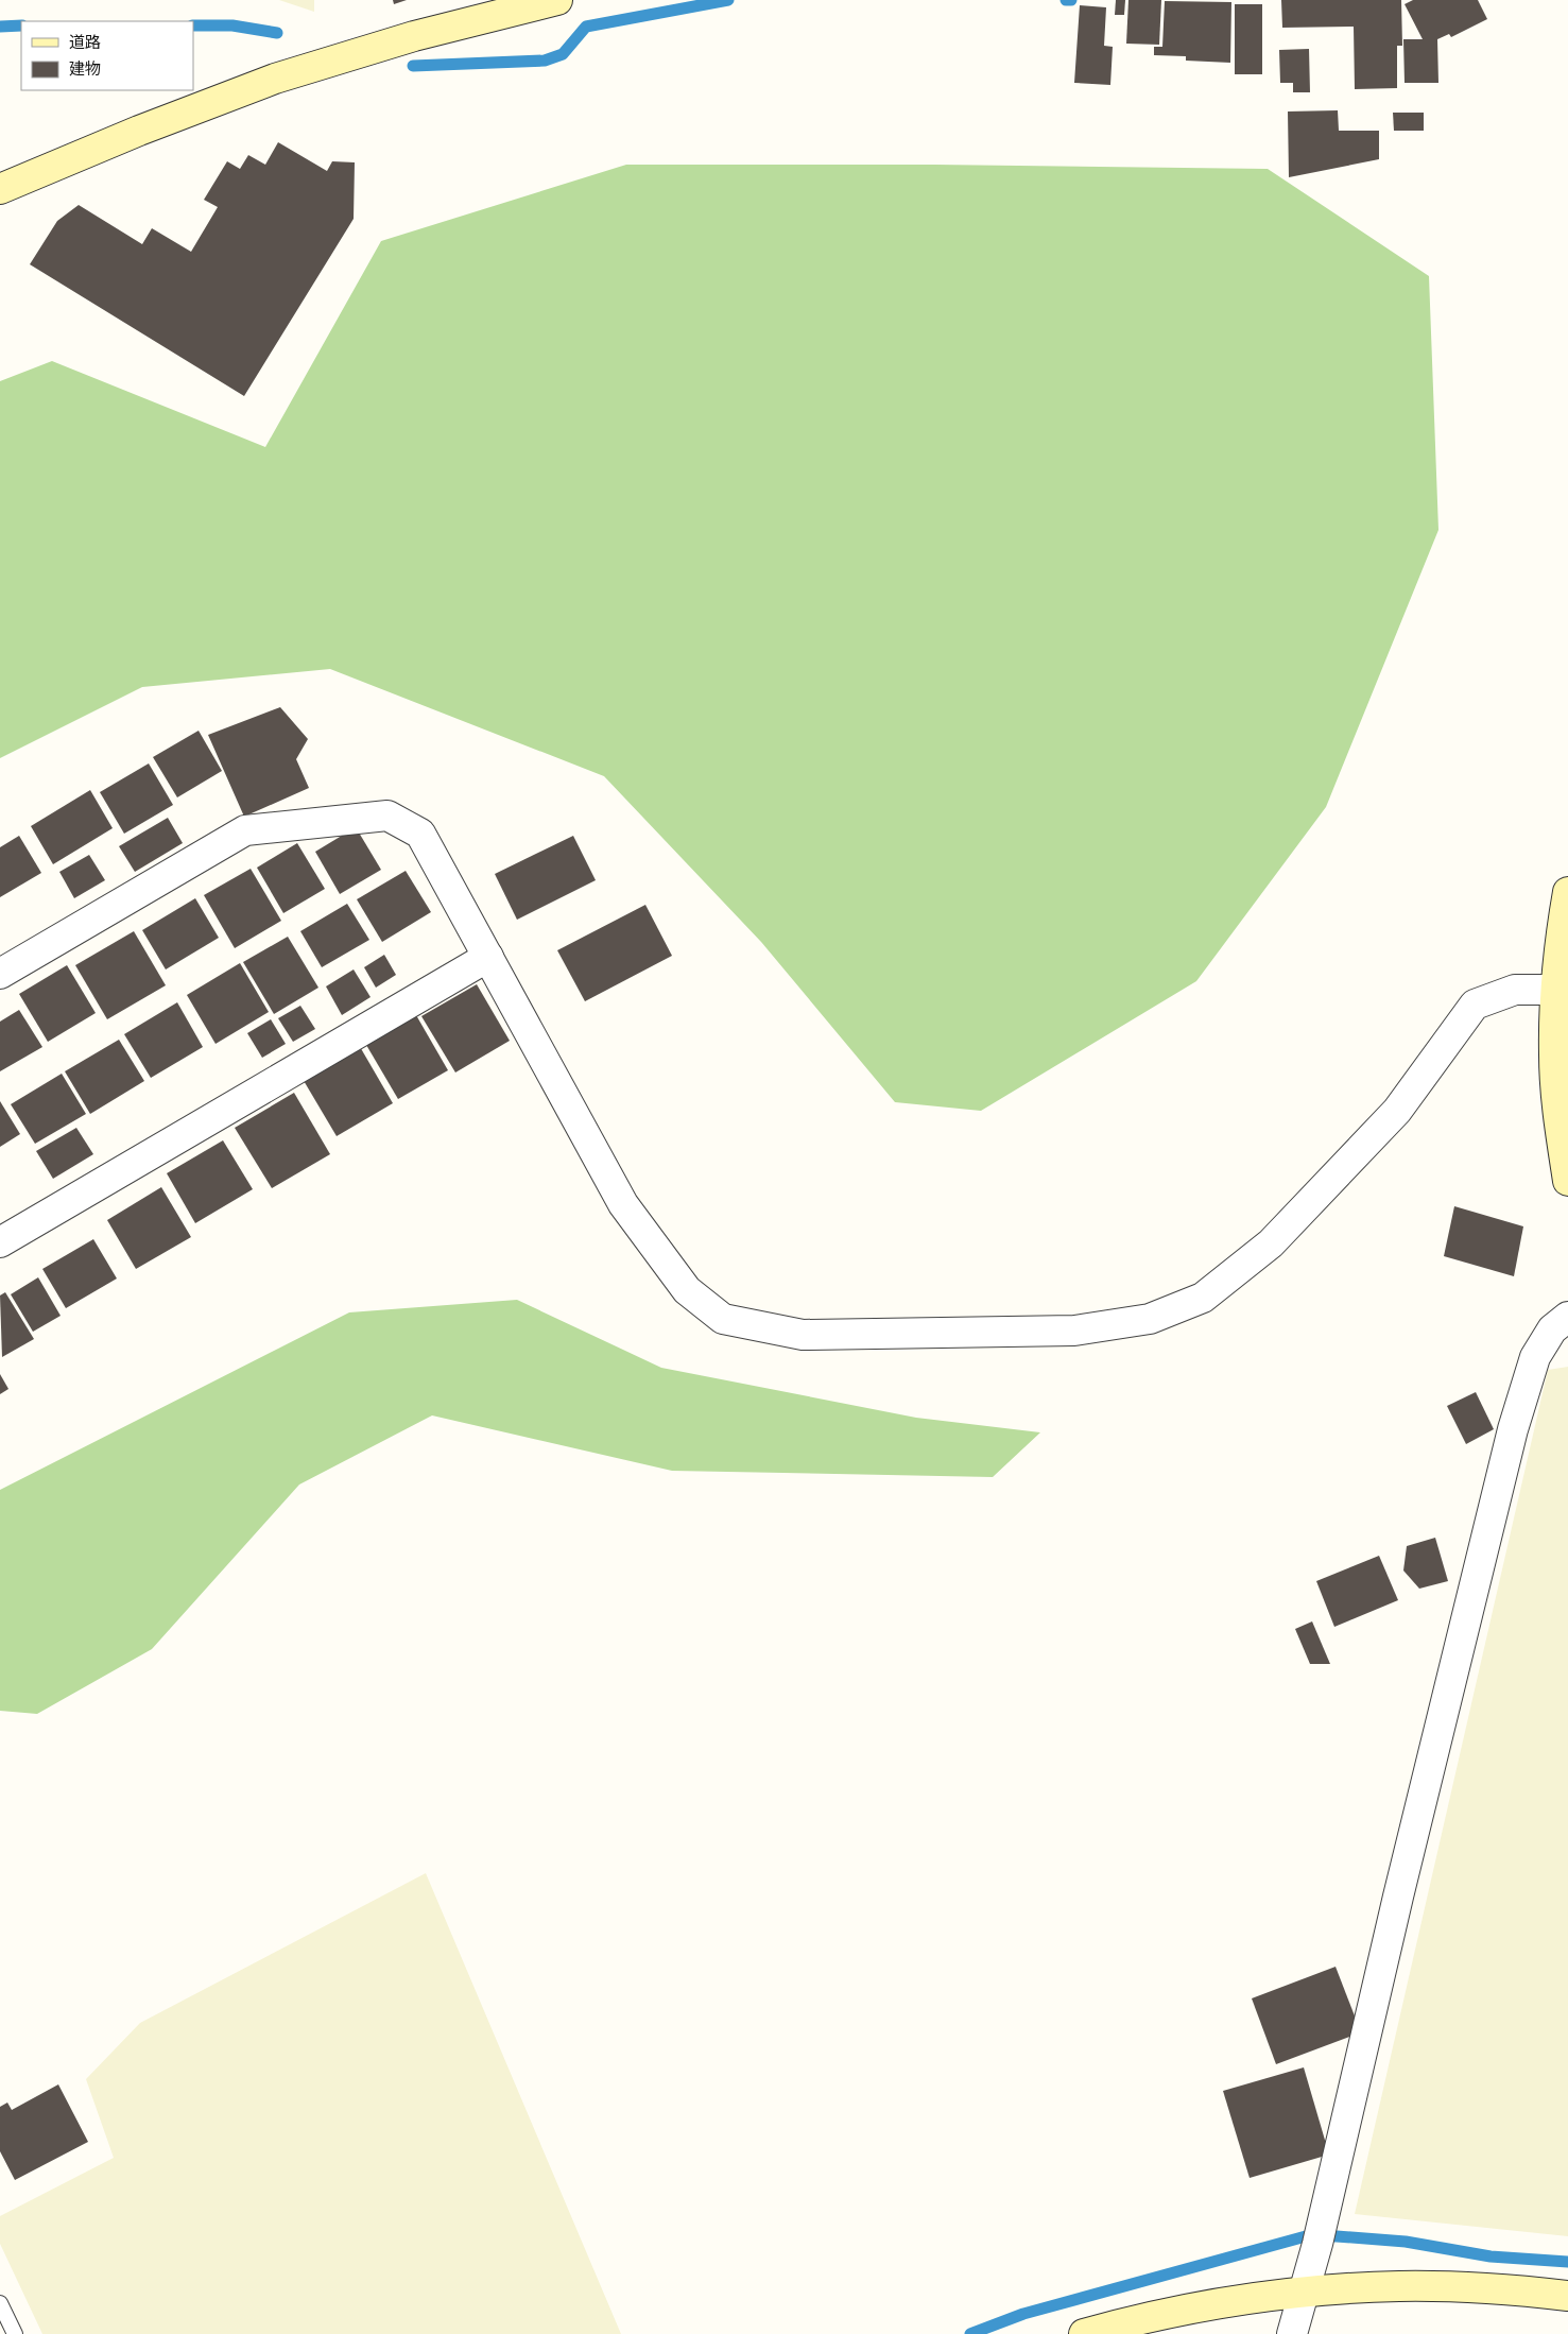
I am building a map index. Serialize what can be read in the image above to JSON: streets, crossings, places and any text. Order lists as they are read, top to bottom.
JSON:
{
  "legend": ["道路", "建物"]
}
